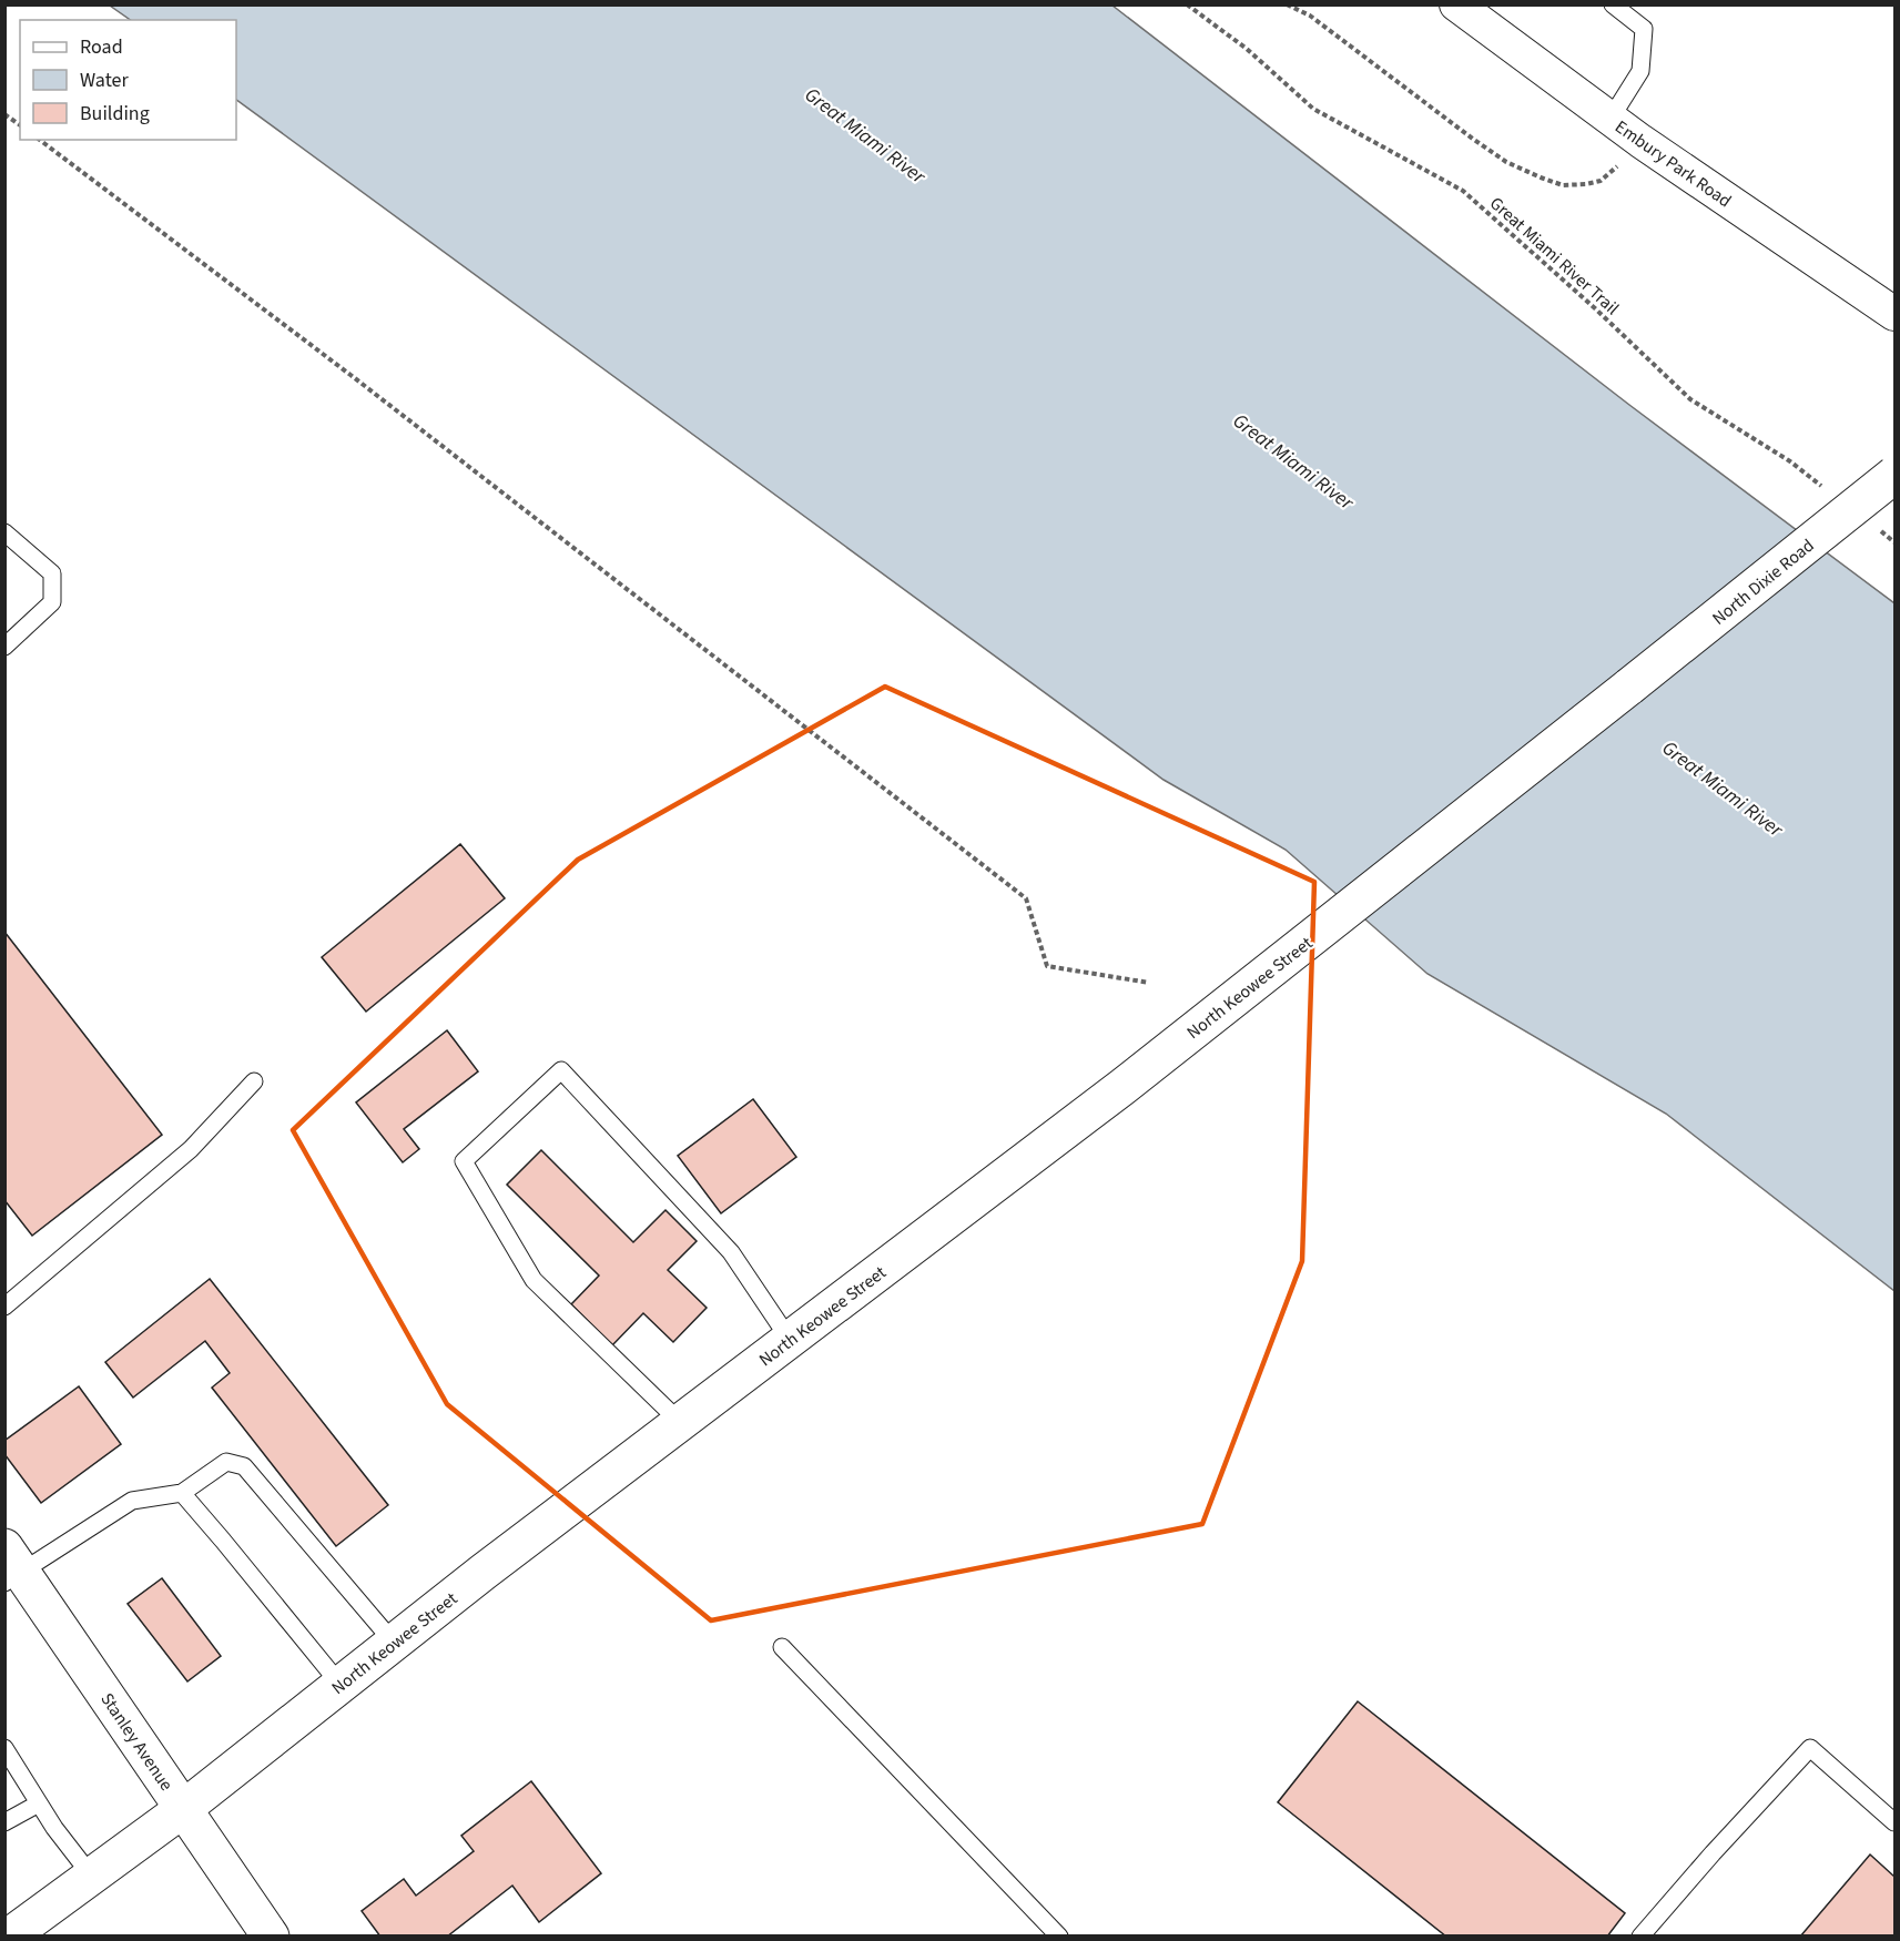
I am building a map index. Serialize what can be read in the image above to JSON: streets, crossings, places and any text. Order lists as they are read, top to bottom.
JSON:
{
  "streets": {
    "main road": ["North Dixie Road", "North Keowee Street", "Stanley Avenue"],
    "street": ["Embury Park Road"],
    "path": ["Great Miami River Trail"]
  },
  "crossings": [
    ["North Dixie Road", "North Keowee Street"],
    ["North Keowee Street", "Stanley Avenue"]
  ],
  "water": ["Great Miami River"],
  "legend": ["Road", "Water", "Building"]
}
